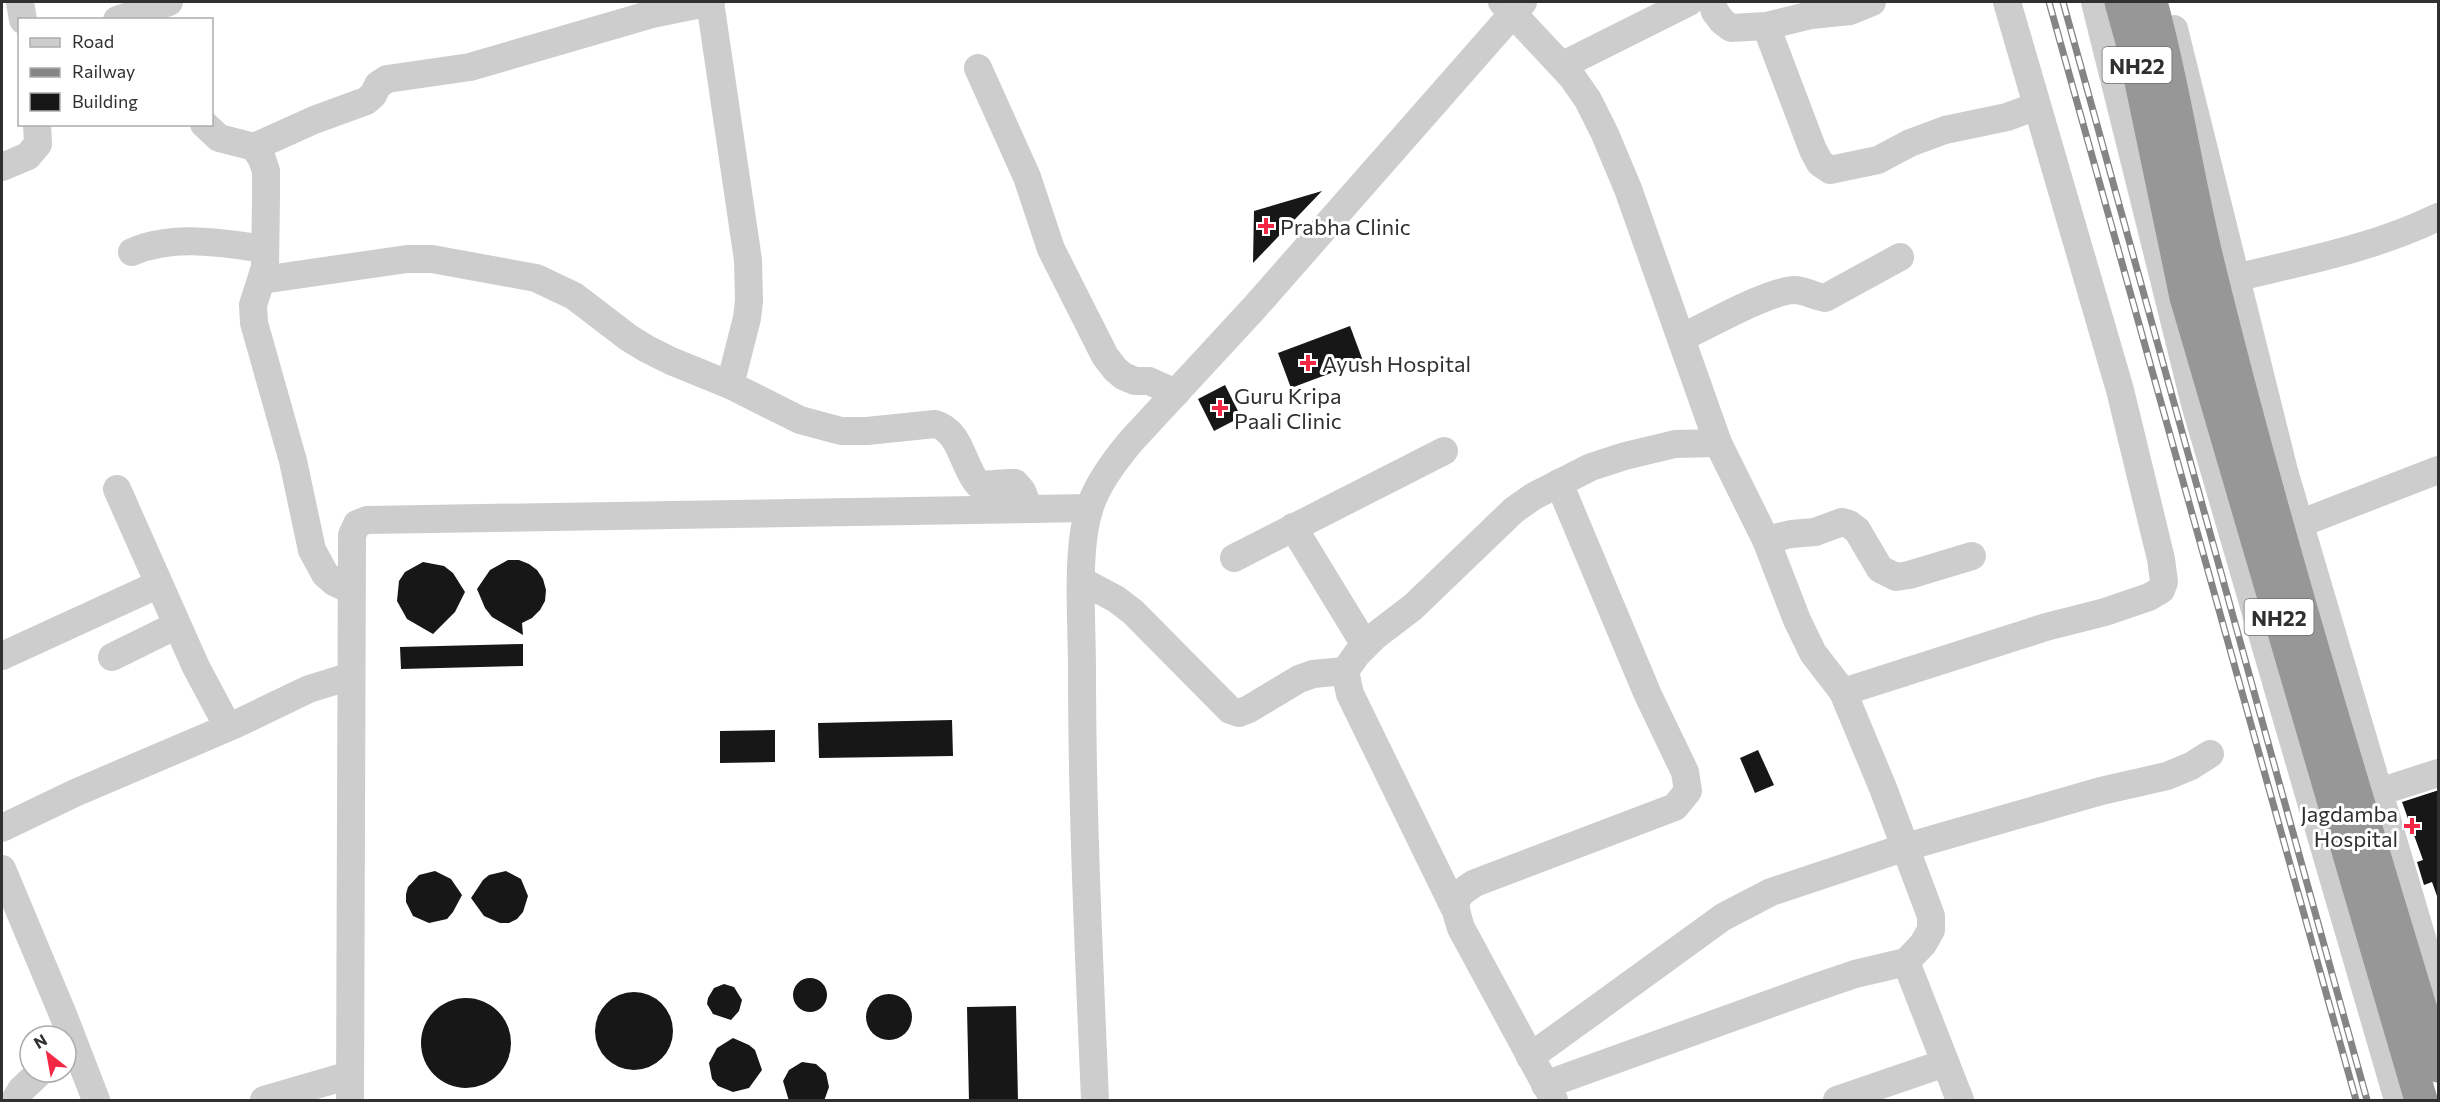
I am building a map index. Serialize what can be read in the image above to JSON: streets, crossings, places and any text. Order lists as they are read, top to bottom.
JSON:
{
  "streets": {
    "highway": ["NH22"]
  },
  "places": {
    "health": [
      "Prabha Clinic",
      "Ayush Hospital",
      "Guru Kripa Paali Clinic",
      "Jagdamba Hospital"
    ]
  },
  "legend": ["Road", "Railway", "Building"],
  "north": "top left"
}
